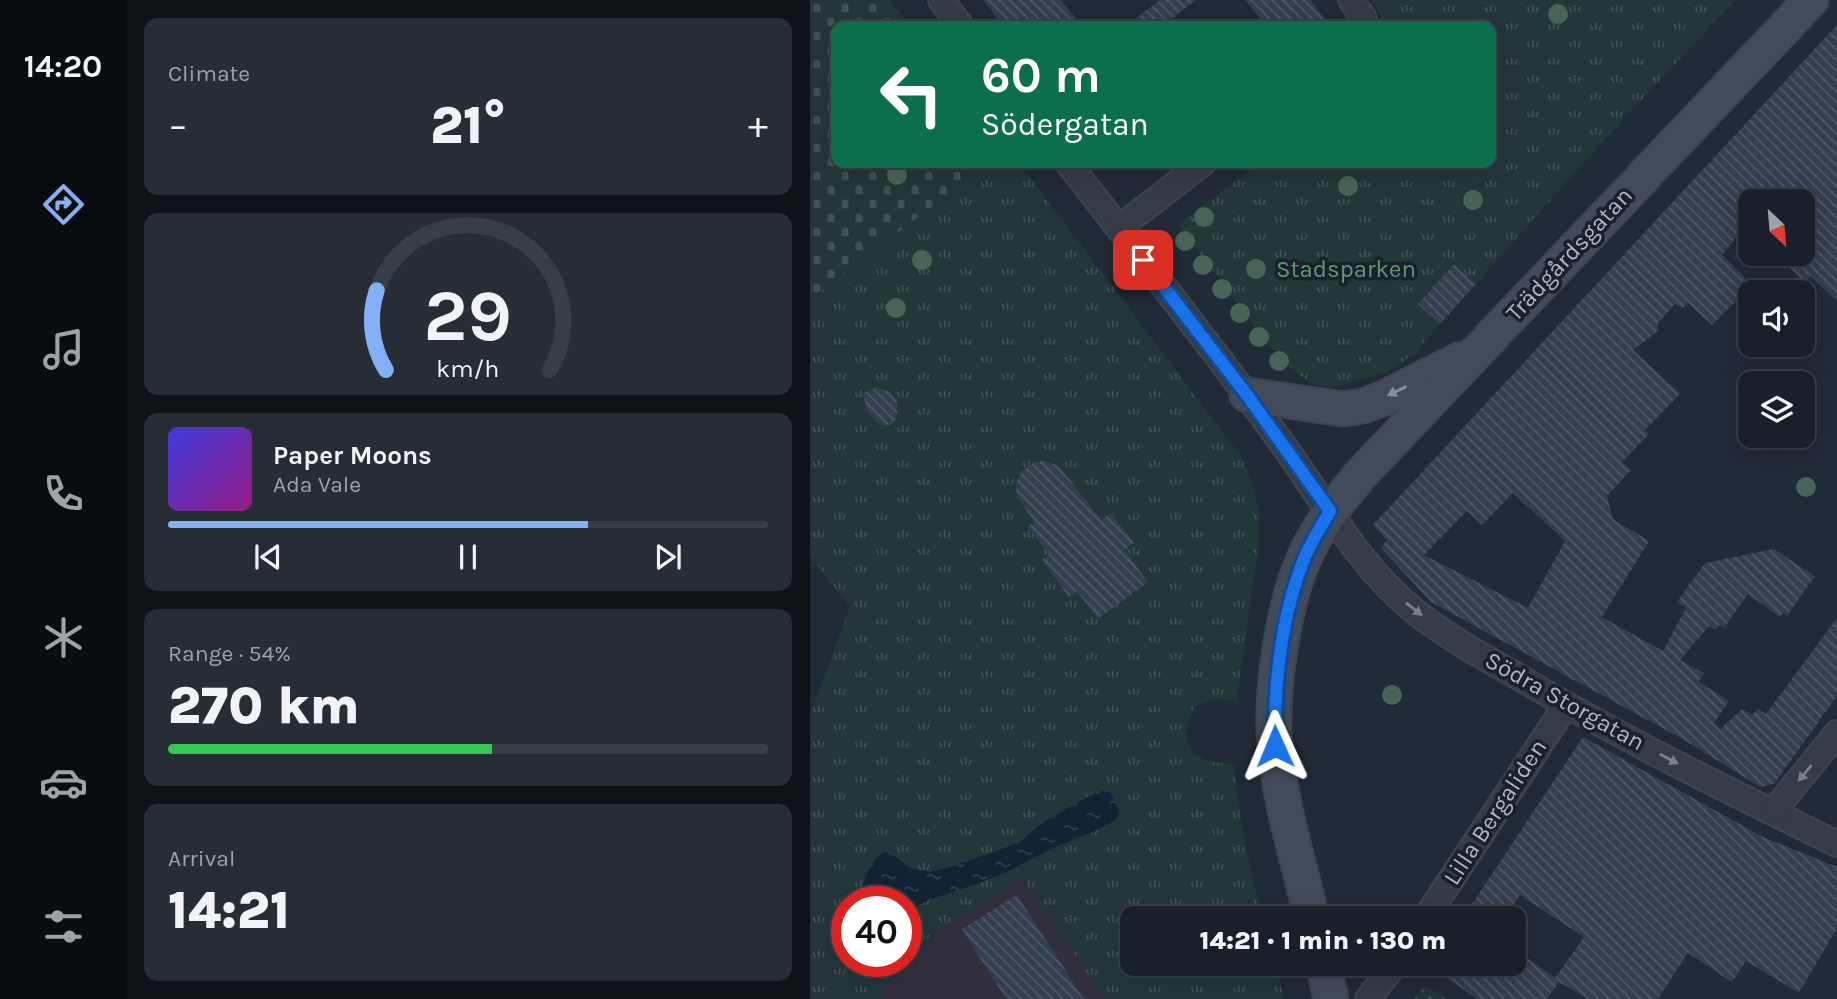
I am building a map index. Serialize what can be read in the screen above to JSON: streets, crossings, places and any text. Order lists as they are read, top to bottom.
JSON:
{
  "streets": {
    "street": ["Trädgårdsgatan", "Södra Storgatan", "Lilla Bergaliden"]
  },
  "crossings": [
    ["Trädgårdsgatan", "Södra Storgatan"],
    ["Södra Storgatan", "Lilla Bergaliden"]
  ],
  "one_way": ["Södra Storgatan"],
  "parks": ["Stadsparken"],
  "north": "bottom right",
  "page": {
    "tabs": "14:20",
    "tile": [
      "Climate",
      ["Range · 54%", "270 km"],
      ["Arrival", "14:21"]
    ],
    "turn": ["60 m", "Södergatan"],
    "heat": ["−", "21°", "+"],
    "song": ["Paper Moons", "Ada Vale"],
    "limit": "40",
    "trip": "14:21 · 1 min · 130 m",
    "gauge": ["29", "km/h"]
  }
}
